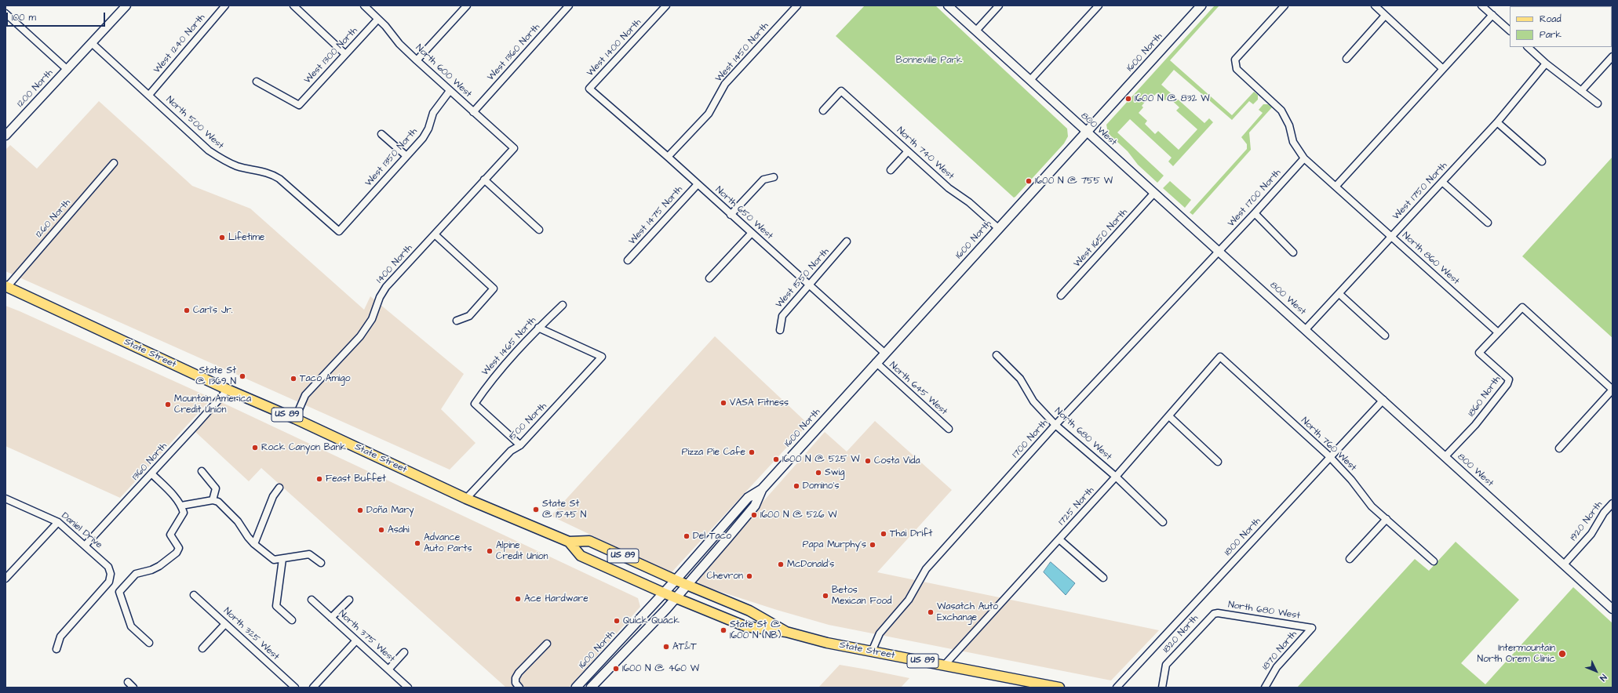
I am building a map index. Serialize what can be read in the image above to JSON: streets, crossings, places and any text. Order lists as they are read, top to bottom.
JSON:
{
  "streets": {
    "main road": ["1600 North", "State Street", "US 89"],
    "street": [
      "West 1240 North",
      "West 1400 North",
      "West 1360 North",
      "West 1450 North",
      "West 1300 North",
      "North 600 West",
      "1200 North",
      "North 500 West",
      "800 West",
      "North 740 West",
      "West 1350 North",
      "West 1750 North",
      "West 1700 North",
      "North 650 West",
      "West 1475 North",
      "1260 North",
      "West 1650 North",
      "North 860 West",
      "1400 North",
      "West 1550 North",
      "West 1465 North",
      "North 645 West",
      "1860 North",
      "1500 North",
      "North 680 West",
      "1700 North",
      "North 760 West",
      "1360 North",
      "1725 North",
      "1920 North",
      "Daniel Drive",
      "1800 North",
      "North 325 West",
      "1820 North",
      "North 375 West",
      "1870 North"
    ]
  },
  "crossings": [
    ["West 1240 North", "North 500 West"],
    ["West 1400 North", "North 650 West"],
    ["West 1360 North", "North 600 West"],
    ["West 1450 North", "North 650 West"],
    ["1600 North", "800 West"],
    ["1600 North", "North 740 West"],
    ["1600 North", "North 650 West"],
    ["1600 North", "State Street"],
    ["1600 North", "North 645 West"],
    ["West 1300 North", "North 600 West"],
    ["North 600 West", "West 1350 North"],
    ["North 600 West", "1400 North"],
    ["1200 North", "North 500 West"],
    ["North 500 West", "West 1350 North"],
    ["800 West", "West 1750 North"],
    ["800 West", "West 1700 North"],
    ["800 West", "West 1650 North"],
    ["800 West", "1860 North"],
    ["800 West", "1700 North"],
    ["800 West", "1920 North"],
    ["800 West", "1800 North"],
    ["West 1750 North", "North 860 West"],
    ["West 1700 North", "North 860 West"],
    ["West 1700 North", "1700 North"],
    ["North 650 West", "West 1475 North"],
    ["North 650 West", "West 1550 North"],
    ["1260 North", "State Street"],
    ["North 860 West", "1860 North"],
    ["1400 North", "State Street"],
    ["West 1465 North", "1500 North"],
    ["State Street", "1500 North"],
    ["State Street", "1700 North"],
    ["State Street", "1360 North"],
    ["State Street", "1725 North"],
    ["North 680 West", "1700 North"],
    ["North 680 West", "1725 North"],
    ["North 680 West", "1820 North"],
    ["North 680 West", "1870 North"],
    ["North 760 West", "1725 North"],
    ["North 760 West", "1800 North"],
    ["1360 North", "Daniel Drive"]
  ],
  "parks": ["Bonneville Park"],
  "places": [
    "1600 N @ 832 W",
    "1600 N @ 755 W",
    "Lifetime",
    "Carl's Jr.",
    "State St @ 1369 N",
    "Taco Amigo",
    "VASA Fitness",
    "Mountain America Credit Union",
    "Rock Canyon Bank",
    "Pizza Pie Cafe",
    "1600 N @ 525 W",
    "Costa Vida",
    "Swig",
    "Feast Buffet",
    "Domino's",
    "State St @ 1545 N",
    "Doña Mary",
    "1600 N @ 526 W",
    "Asahi",
    "Thai Drift",
    "Del Taco",
    "Advance Auto Parts",
    "Papa Murphy's",
    "Alpine Credit Union",
    "McDonald's",
    "Chevron",
    "Betos Mexican Food",
    "Ace Hardware",
    "Wasatch Auto Exchange",
    "Quick Quack",
    "State St @ 1600 N (NB)",
    "AT&T",
    "Intermountain North Orem Clinic",
    "1600 N @ 460 W"
  ],
  "legend": ["Road", "Park"],
  "scale_bar": "100 m",
  "north": "bottom right"
}
